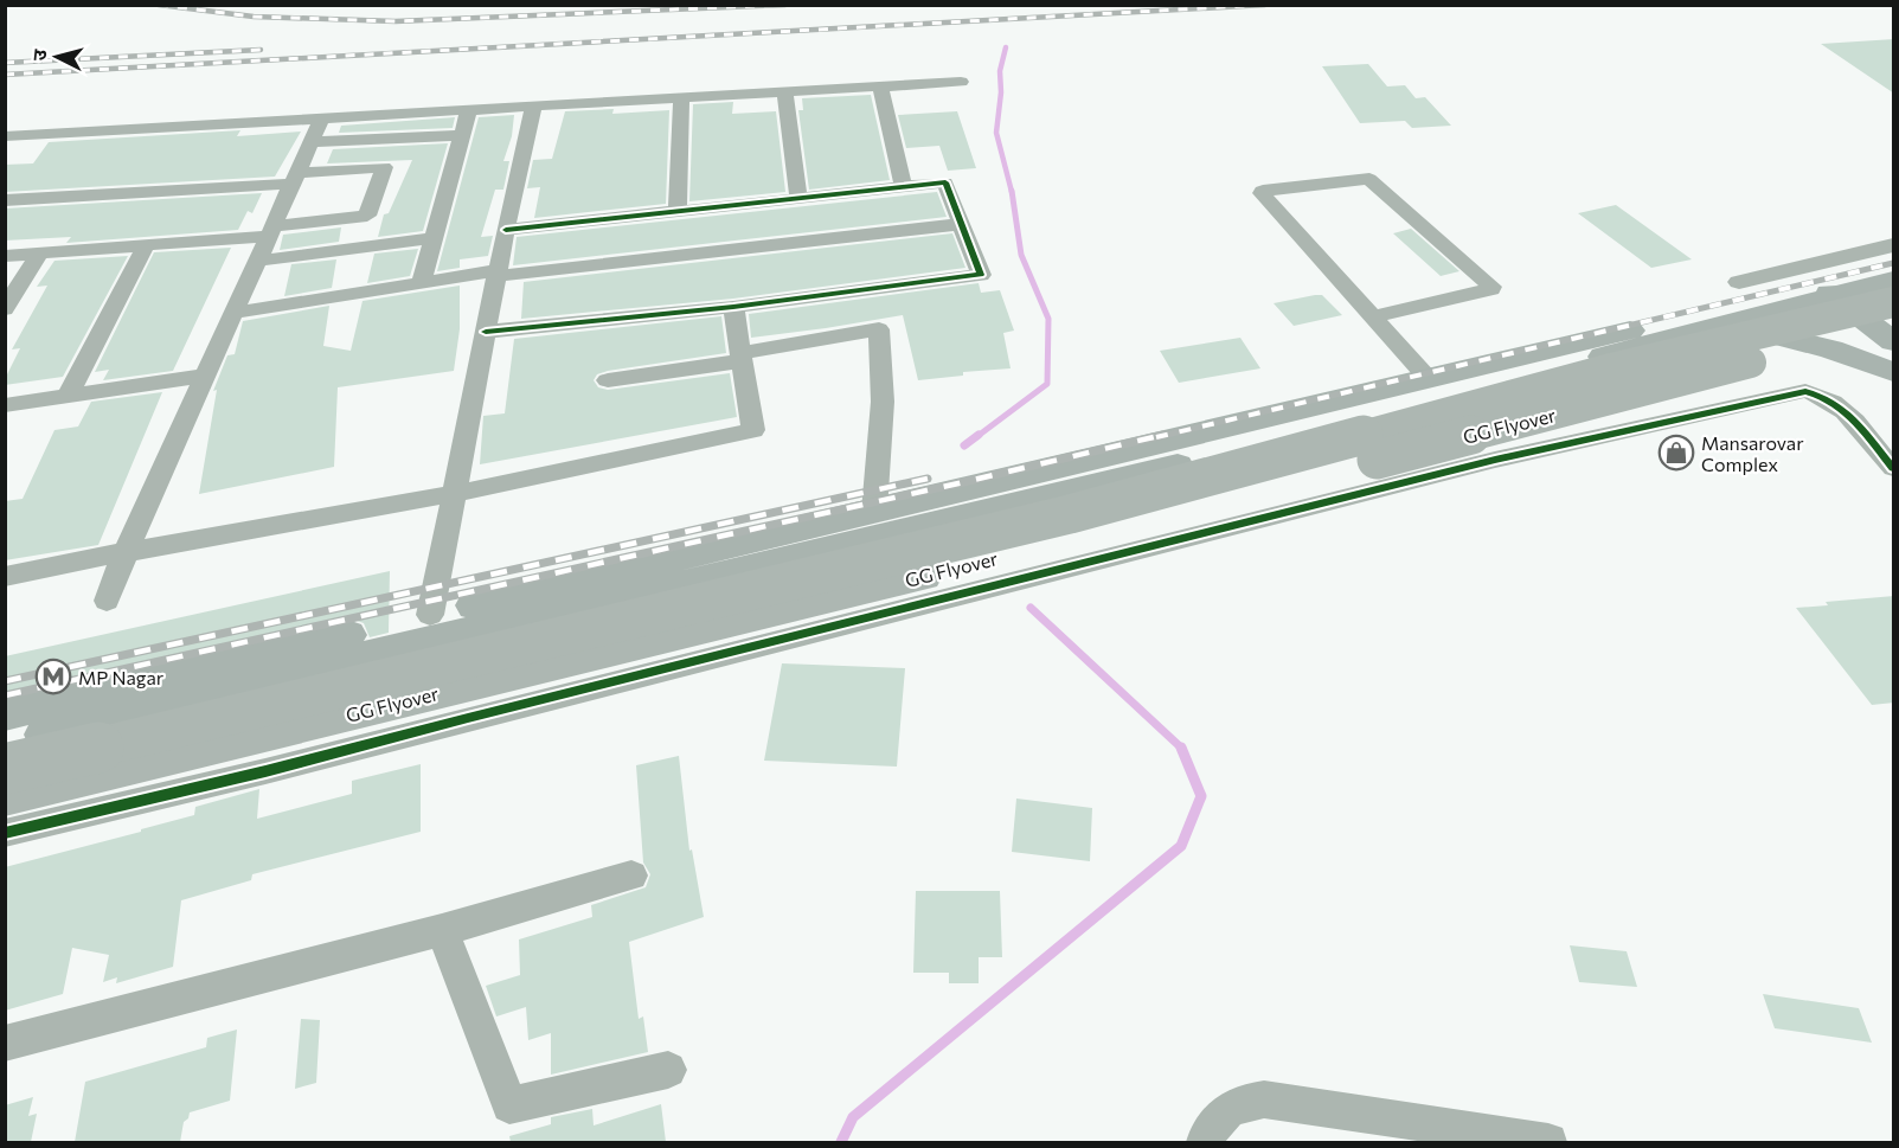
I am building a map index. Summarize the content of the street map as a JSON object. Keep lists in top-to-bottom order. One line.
{"streets":{"main road":["GG Flyover"]},"places":{"shop":["Mansarovar Complex"],"metro station":["MP Nagar"]},"north":"left"}
